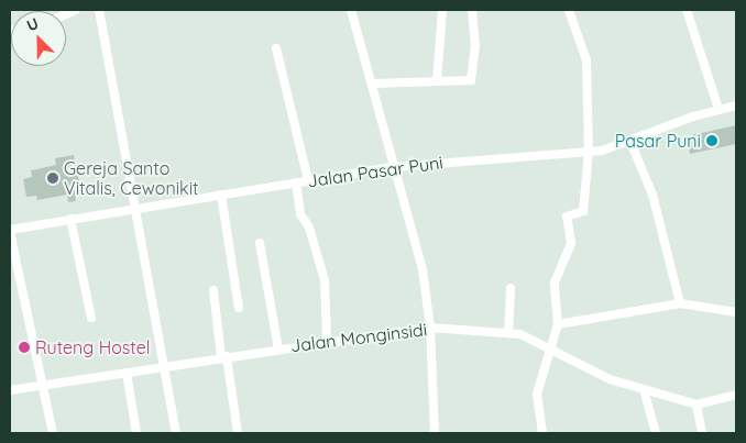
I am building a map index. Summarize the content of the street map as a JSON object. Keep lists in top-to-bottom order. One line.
{"streets":{"street":["Jalan Pasar Puni","Jalan Monginsidi"]},"places":["Pasar Puni","Gereja Santo Vitalis, Cewonikit","Ruteng Hostel"],"north":"top left"}
